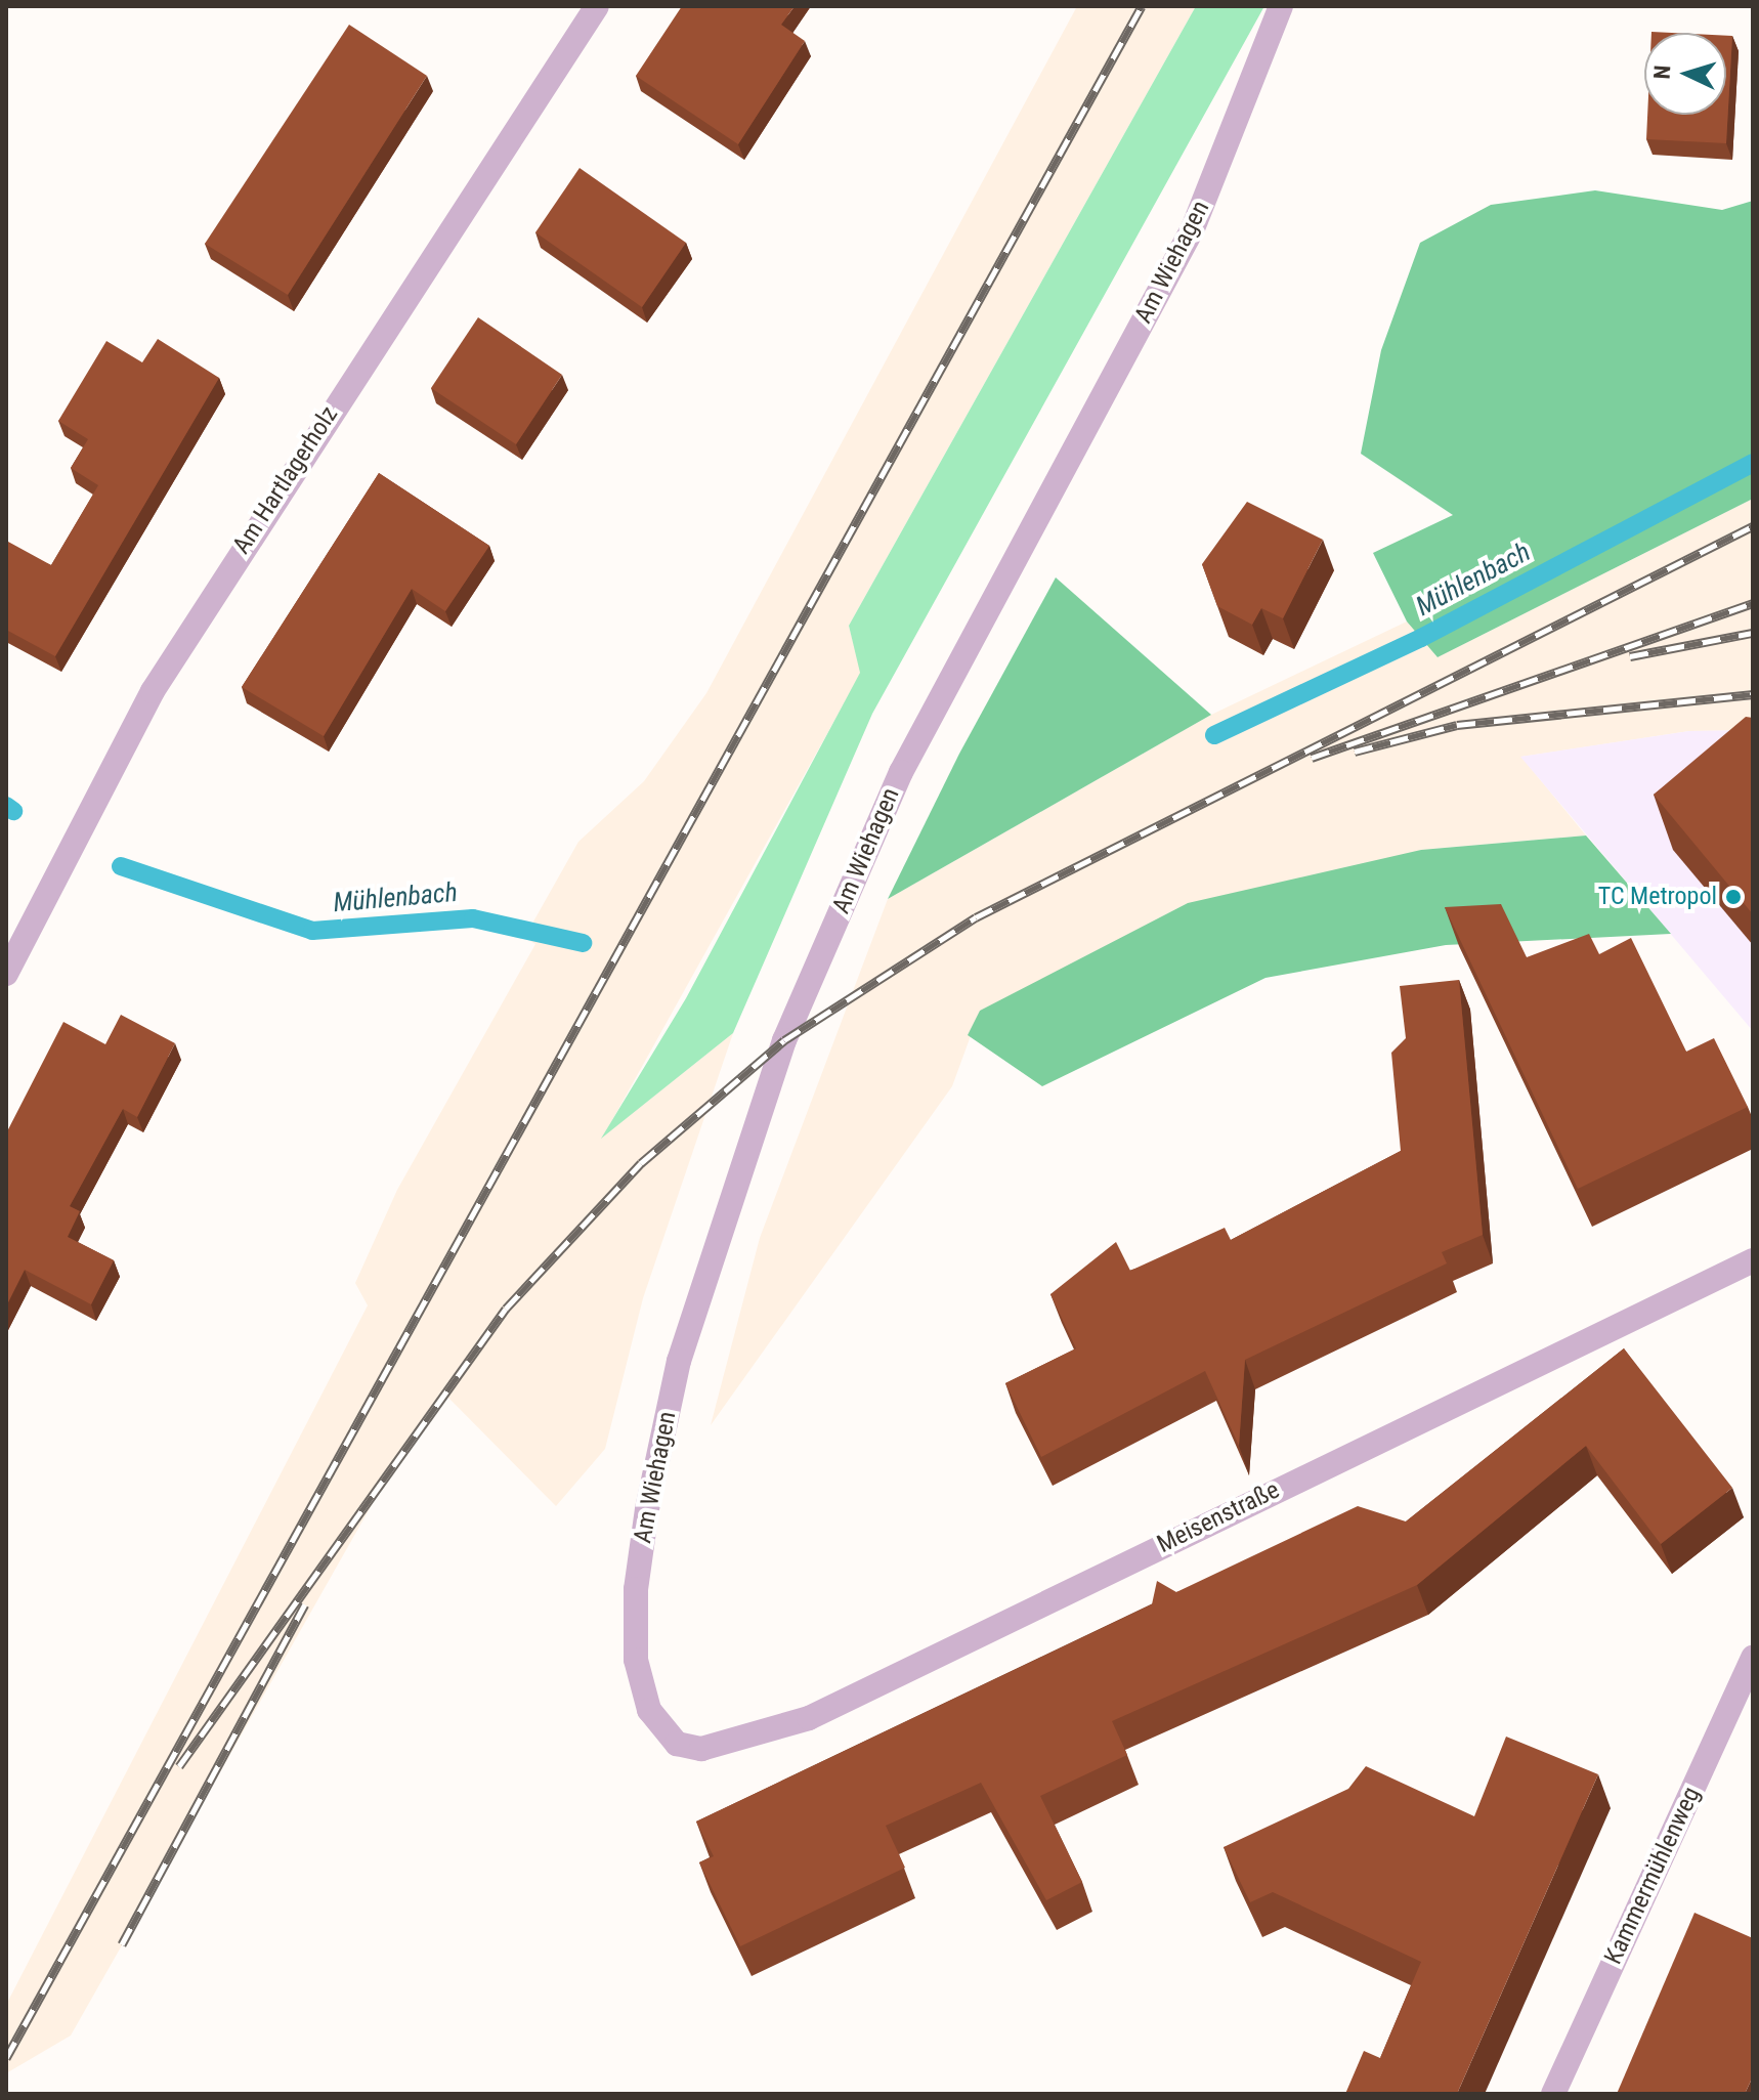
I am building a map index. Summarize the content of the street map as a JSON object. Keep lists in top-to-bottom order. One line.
{"streets":{"street":["Am Wiehagen","Am Hartlagerholz","Meisenstraße","Kammermühlenweg"]},"crossings":[["Am Wiehagen","Meisenstraße"]],"water":["Mühlenbach"],"places":["TC Metropol"],"north":"left"}
